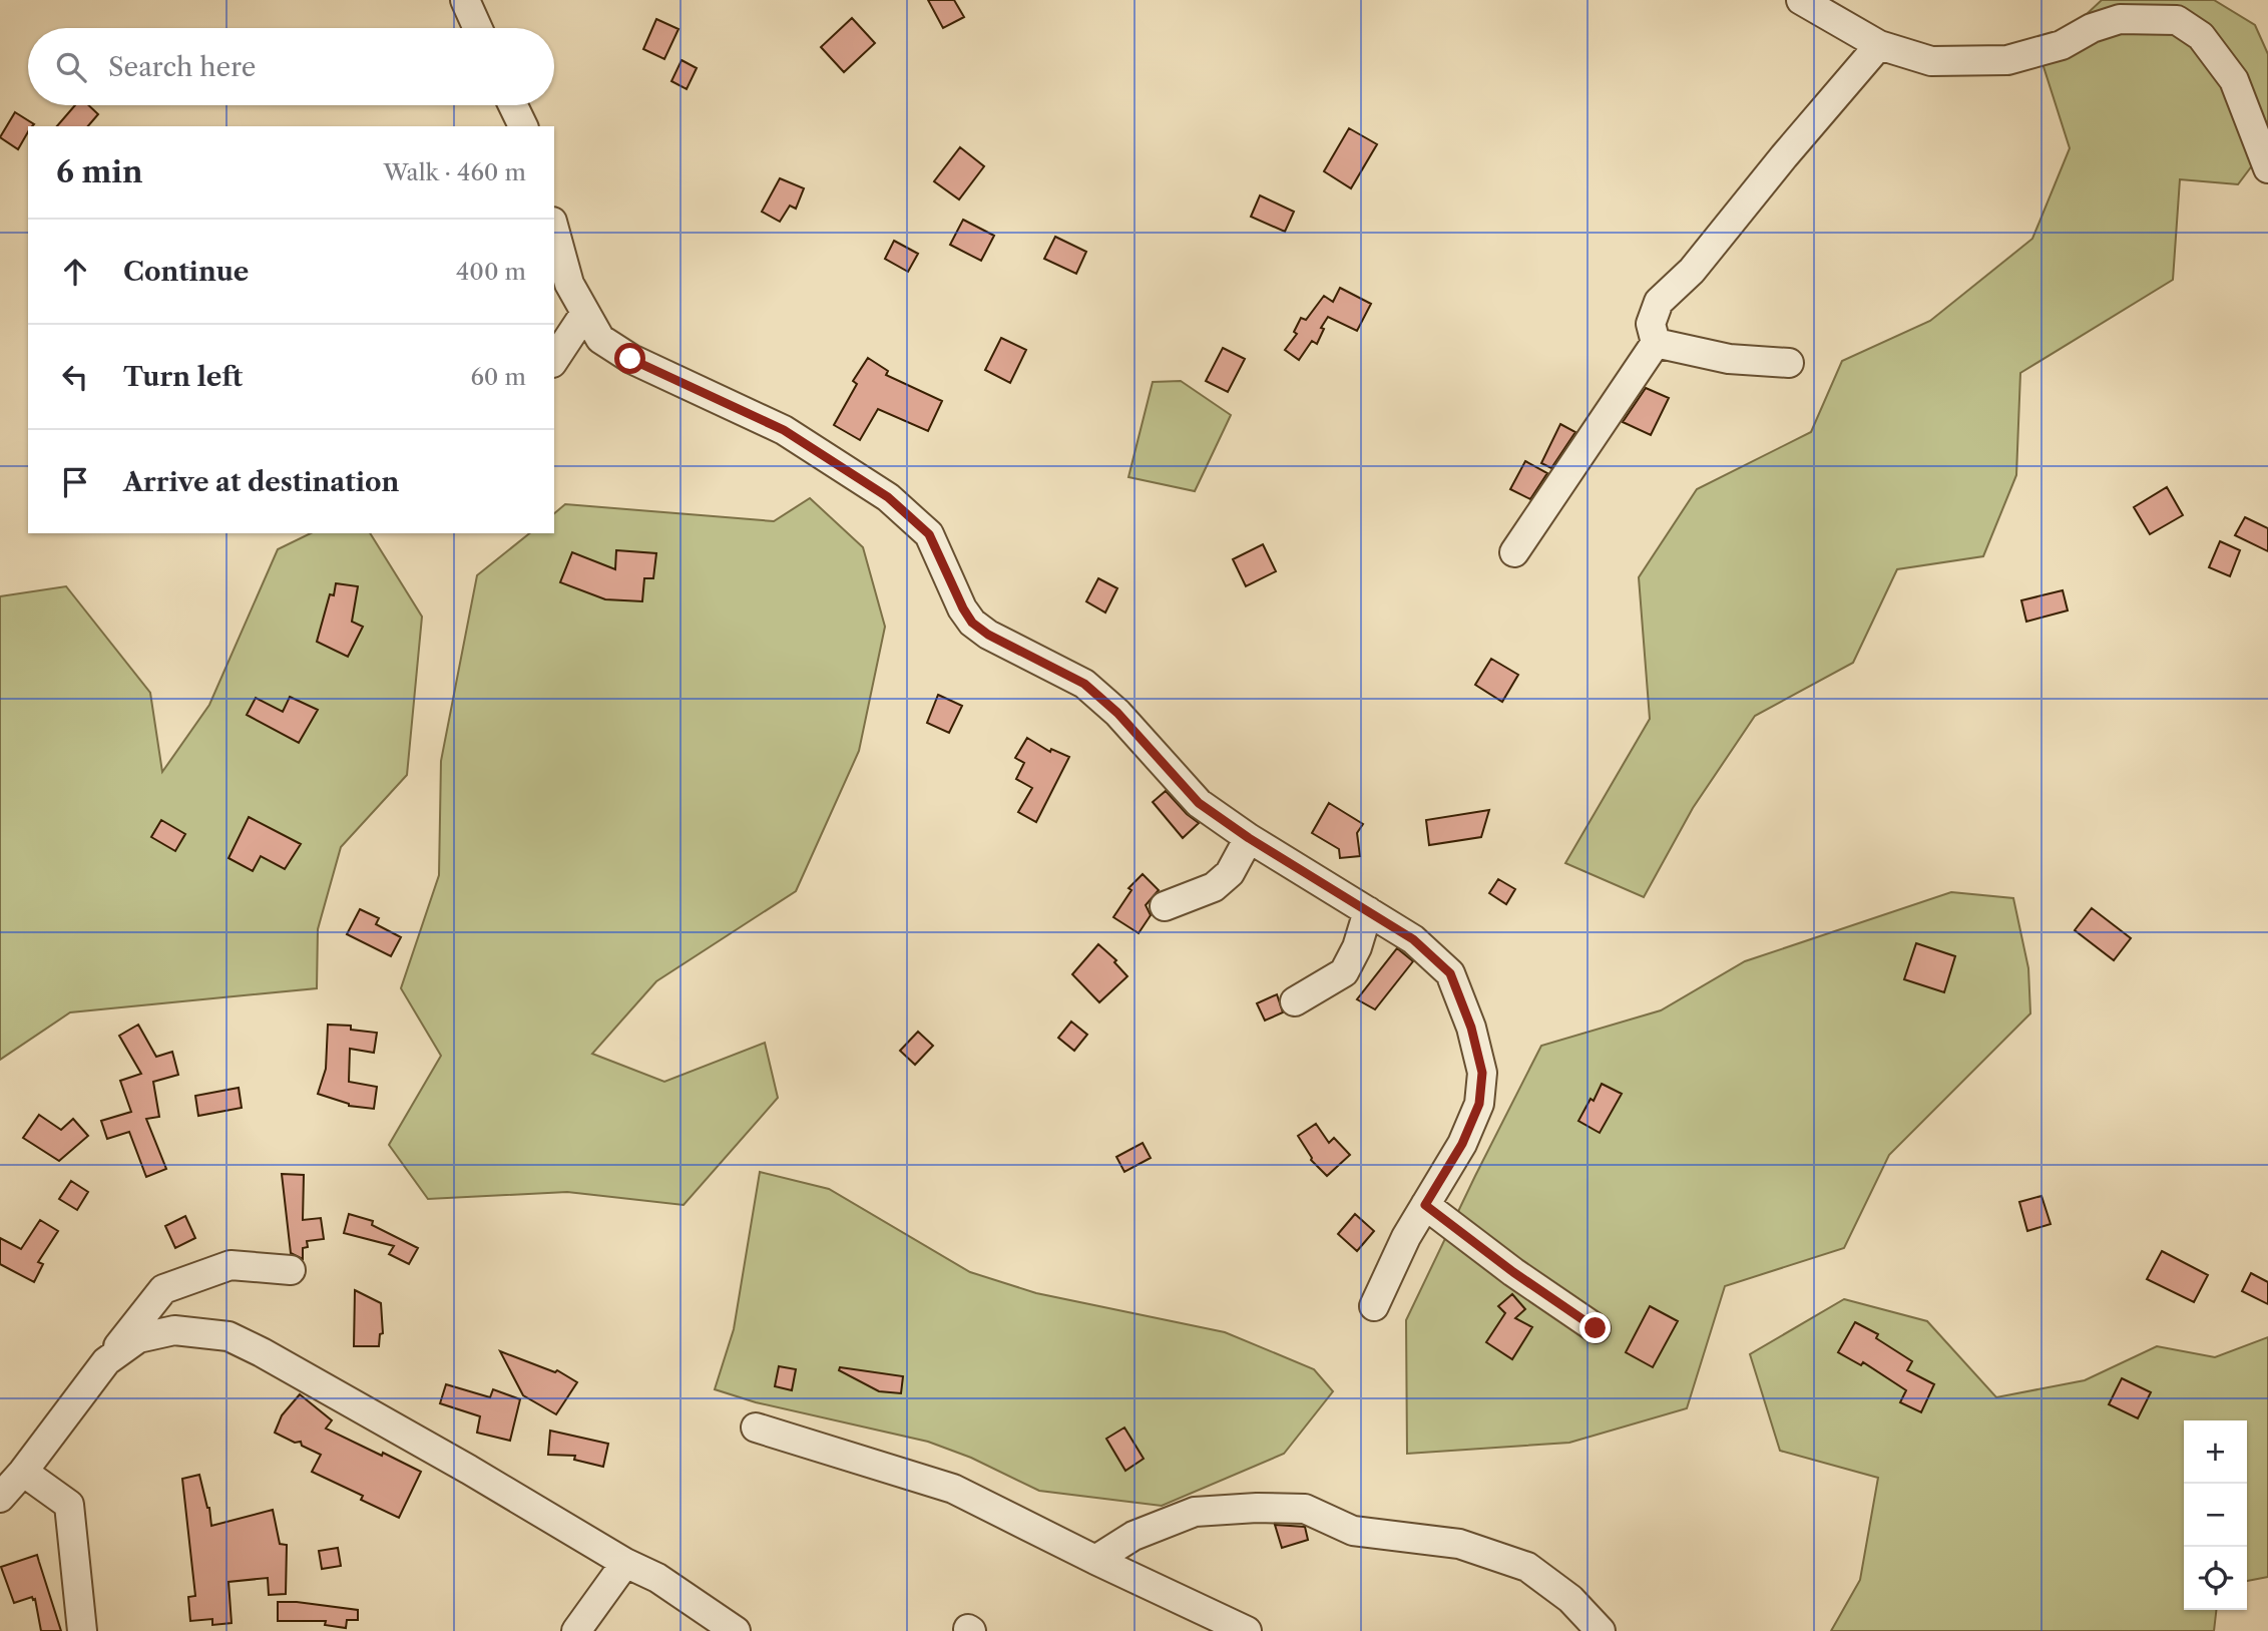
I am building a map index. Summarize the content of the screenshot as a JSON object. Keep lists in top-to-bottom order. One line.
{"page":{"search":"Search here","heading":["6 min","Walk · 460 m"],"list":[["Continue","400 m"],["Turn left","60 m"],"Arrive at destination"],"map_buttons":["+","−"]}}
